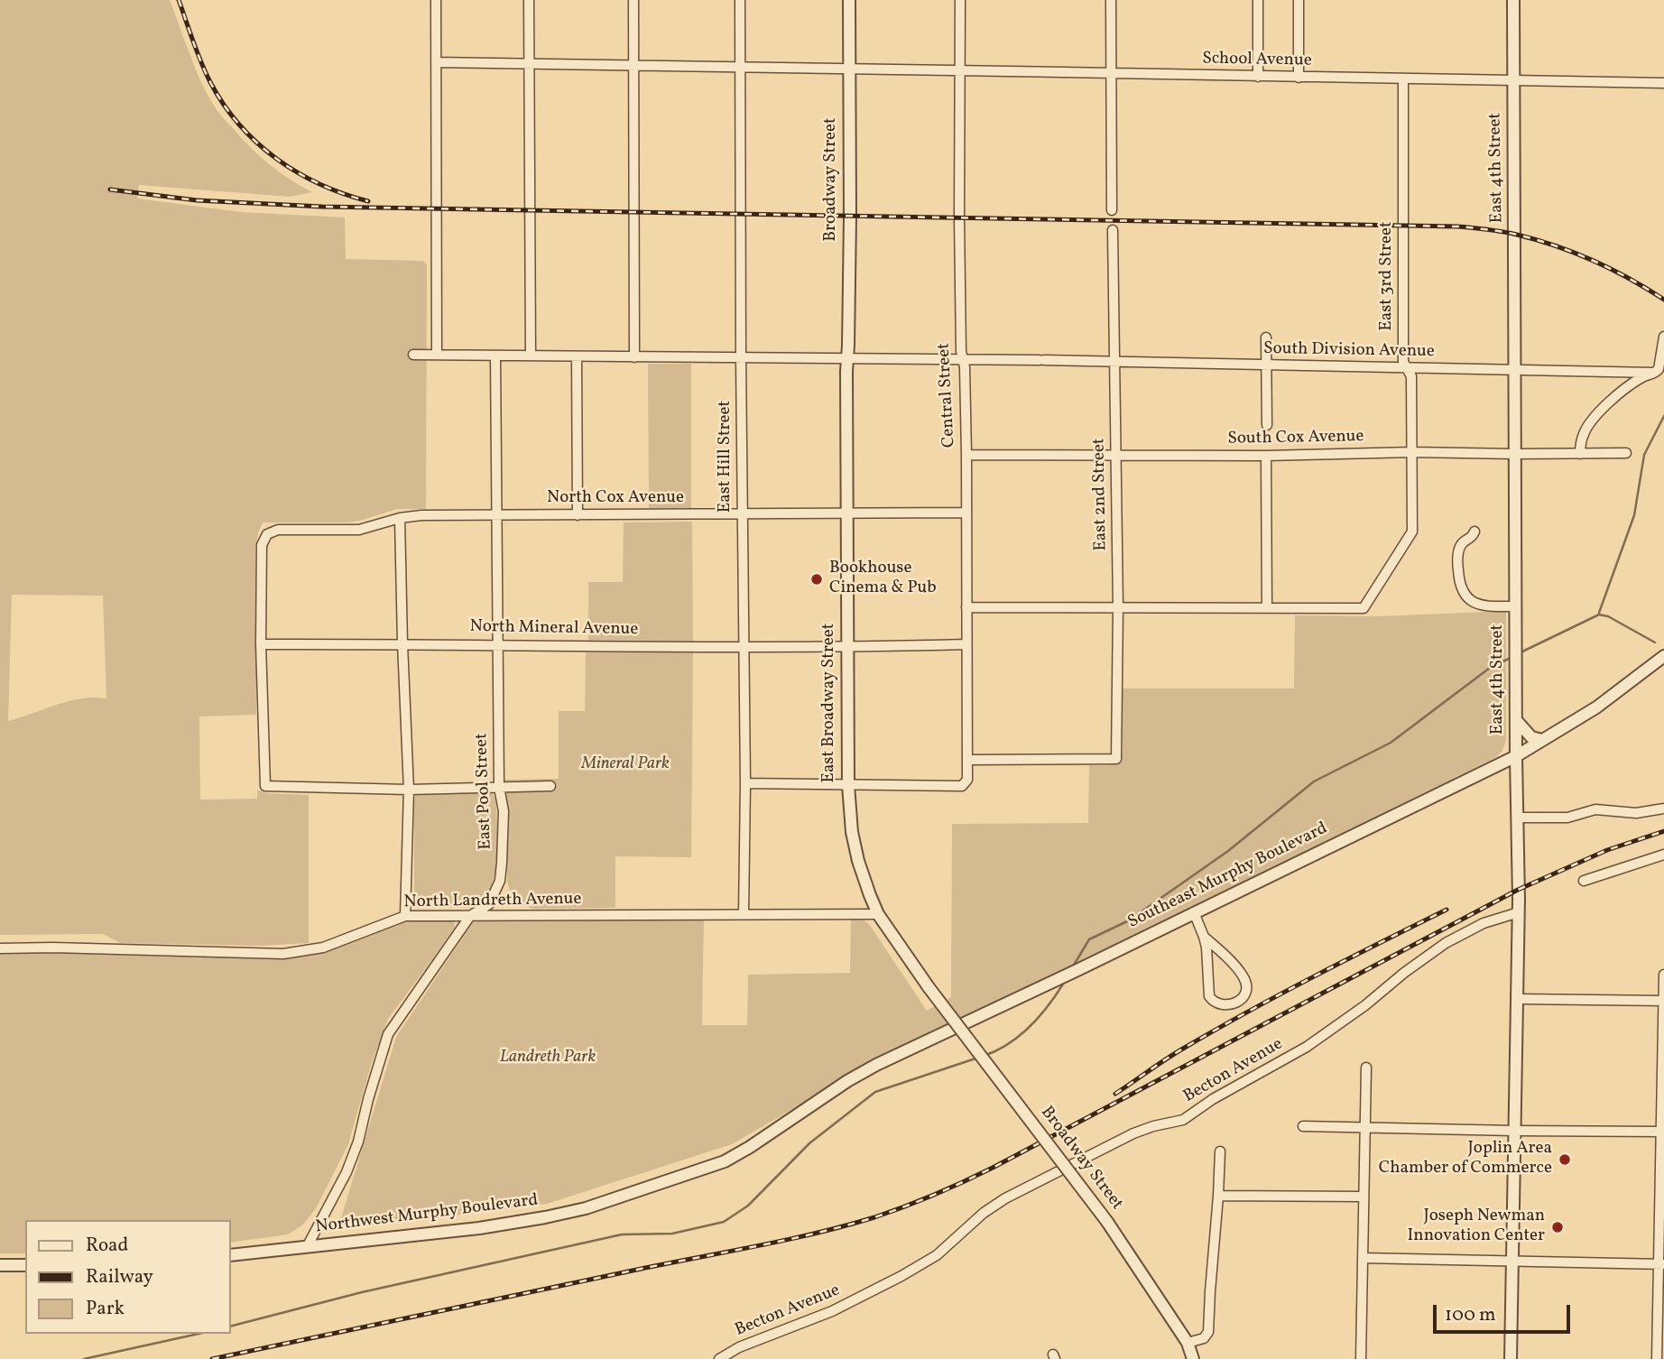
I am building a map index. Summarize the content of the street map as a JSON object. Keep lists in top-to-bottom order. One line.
{"streets":{"street":["School Avenue","East 4th Street","Broadway Street","East 3rd Street","South Division Avenue","Central Street","South Cox Avenue","East Hill Street","East 2nd Street","North Cox Avenue","North Mineral Avenue","East Broadway Street","East Pool Street","Southeast Murphy Boulevard","North Landreth Avenue","Becton Avenue","Northwest Murphy Boulevard"]},"crossings":[["School Avenue","East 4th Street"],["School Avenue","Broadway Street"],["School Avenue","East 3rd Street"],["School Avenue","Central Street"],["School Avenue","East Hill Street"],["East 4th Street","South Division Avenue"],["East 4th Street","South Cox Avenue"],["East 4th Street","Southeast Murphy Boulevard"],["East 4th Street","Becton Avenue"],["Broadway Street","South Division Avenue"],["Broadway Street","East Broadway Street"],["East 3rd Street","South Division Avenue"],["East 3rd Street","South Cox Avenue"],["South Division Avenue","Central Street"],["South Division Avenue","East Hill Street"],["South Division Avenue","East 2nd Street"],["South Division Avenue","East Broadway Street"],["South Division Avenue","East Pool Street"],["Central Street","South Cox Avenue"],["Central Street","East 2nd Street"],["Central Street","North Cox Avenue"],["Central Street","North Mineral Avenue"],["Central Street","East Broadway Street"],["South Cox Avenue","East 2nd Street"],["East Hill Street","North Cox Avenue"],["East Hill Street","North Mineral Avenue"],["East Hill Street","North Landreth Avenue"],["North Cox Avenue","North Mineral Avenue"],["North Cox Avenue","East Broadway Street"],["North Cox Avenue","East Pool Street"],["North Mineral Avenue","East Broadway Street"],["North Mineral Avenue","East Pool Street"],["East Broadway Street","North Landreth Avenue"],["East Pool Street","North Landreth Avenue"],["East Pool Street","Northwest Murphy Boulevard"],["Southeast Murphy Boulevard","Northwest Murphy Boulevard"]],"parks":["Mineral Park","Landreth Park"],"places":["Bookhouse Cinema & Pub","Joplin Area Chamber of Commerce","Joseph Newman Innovation Center"],"legend":["Road","Railway","Park"],"scale_bar":"100 m"}
